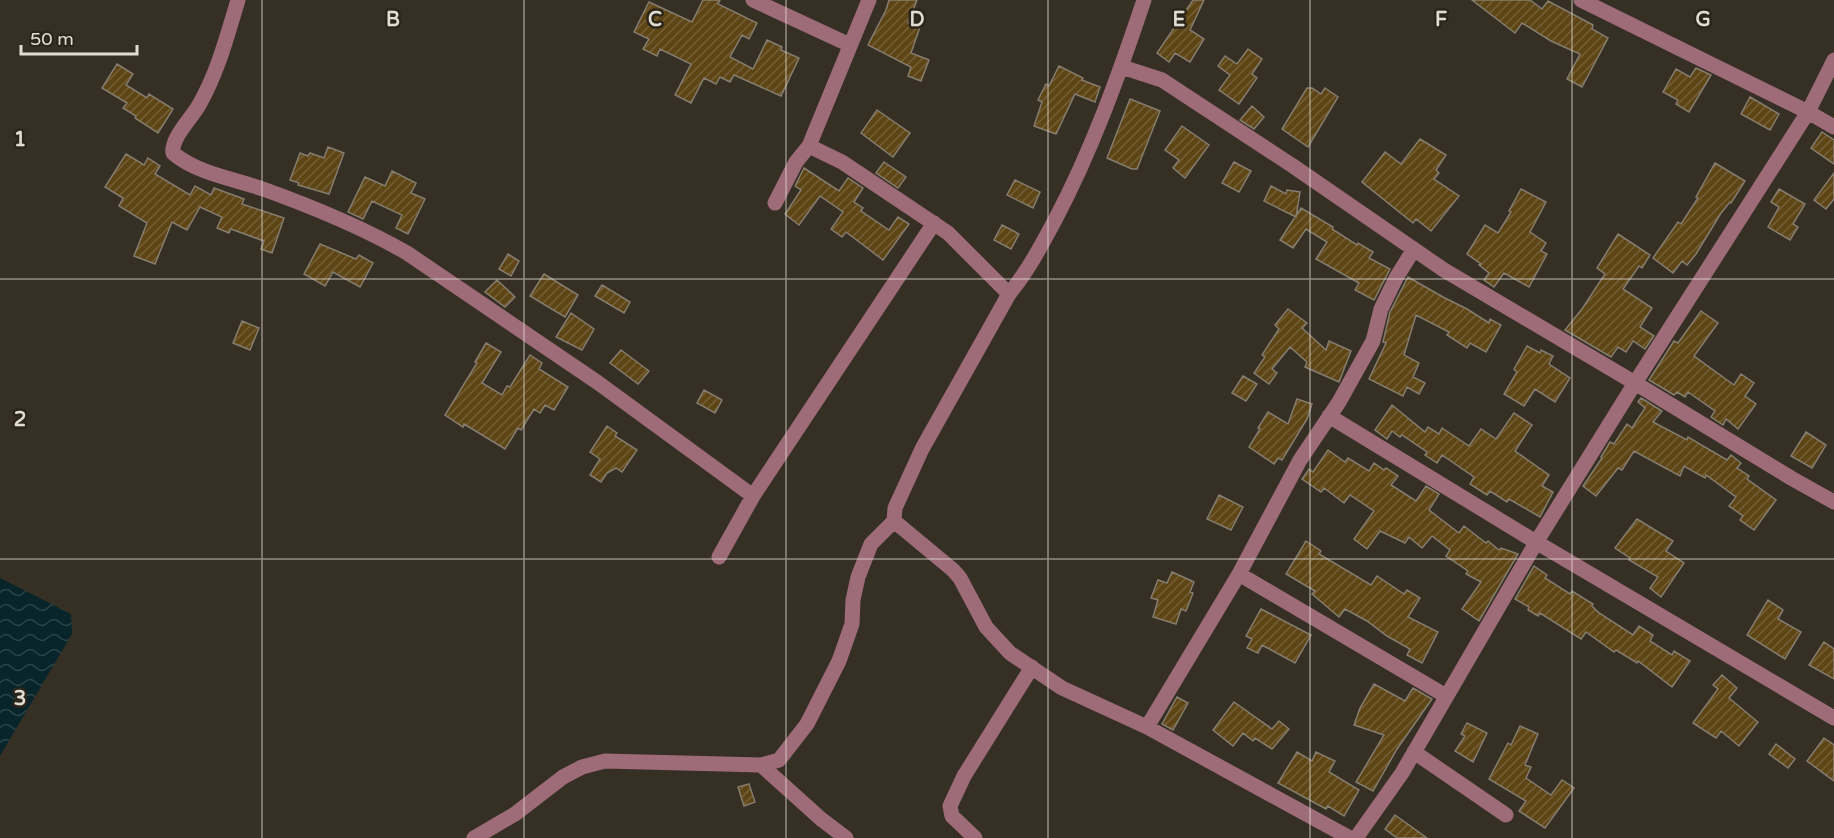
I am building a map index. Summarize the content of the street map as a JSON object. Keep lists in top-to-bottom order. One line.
{"scale_bar":"50 m","grid":{"columns":["B","C","D","E","F","G"],"rows":["1","2","3"]}}
